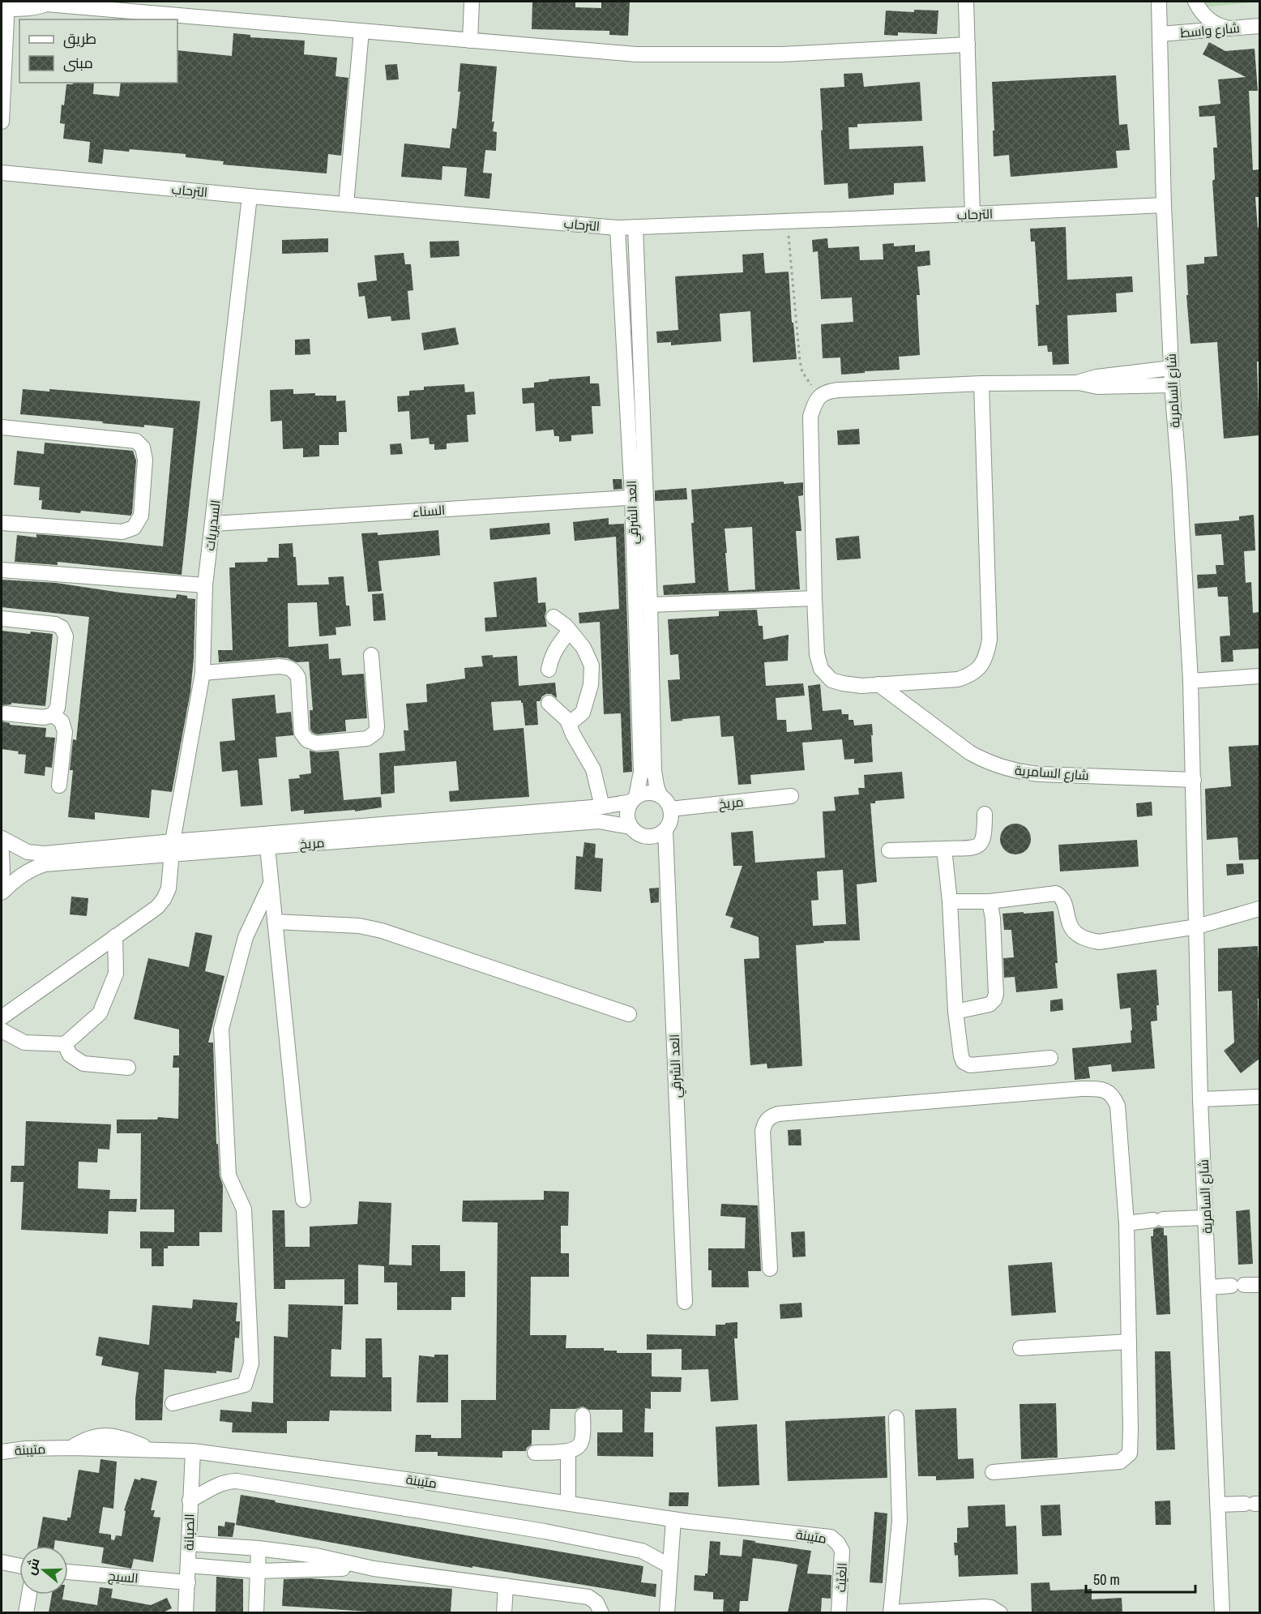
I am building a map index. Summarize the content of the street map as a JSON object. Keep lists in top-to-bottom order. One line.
{"streets":{"street":["شارع واسط","الترحاب","شارع السامرية","السناء","العد الشرقي","السديريات","مريخ","متيبنة","الصبانة","السيج","الغَيْث"]},"crossings":[["شارع واسط","شارع السامرية"],["الترحاب","شارع السامرية"],["الترحاب","العد الشرقي"],["الترحاب","السديريات"],["السناء","العد الشرقي"],["السناء","السديريات"],["العد الشرقي","مريخ"],["السديريات","مريخ"],["متيبنة","الصبانة"],["متيبنة","الغَيْث"],["الصبانة","السيج"]],"legend":["طريق","مبنى"],"scale_bar":"50 m","north":"left"}
